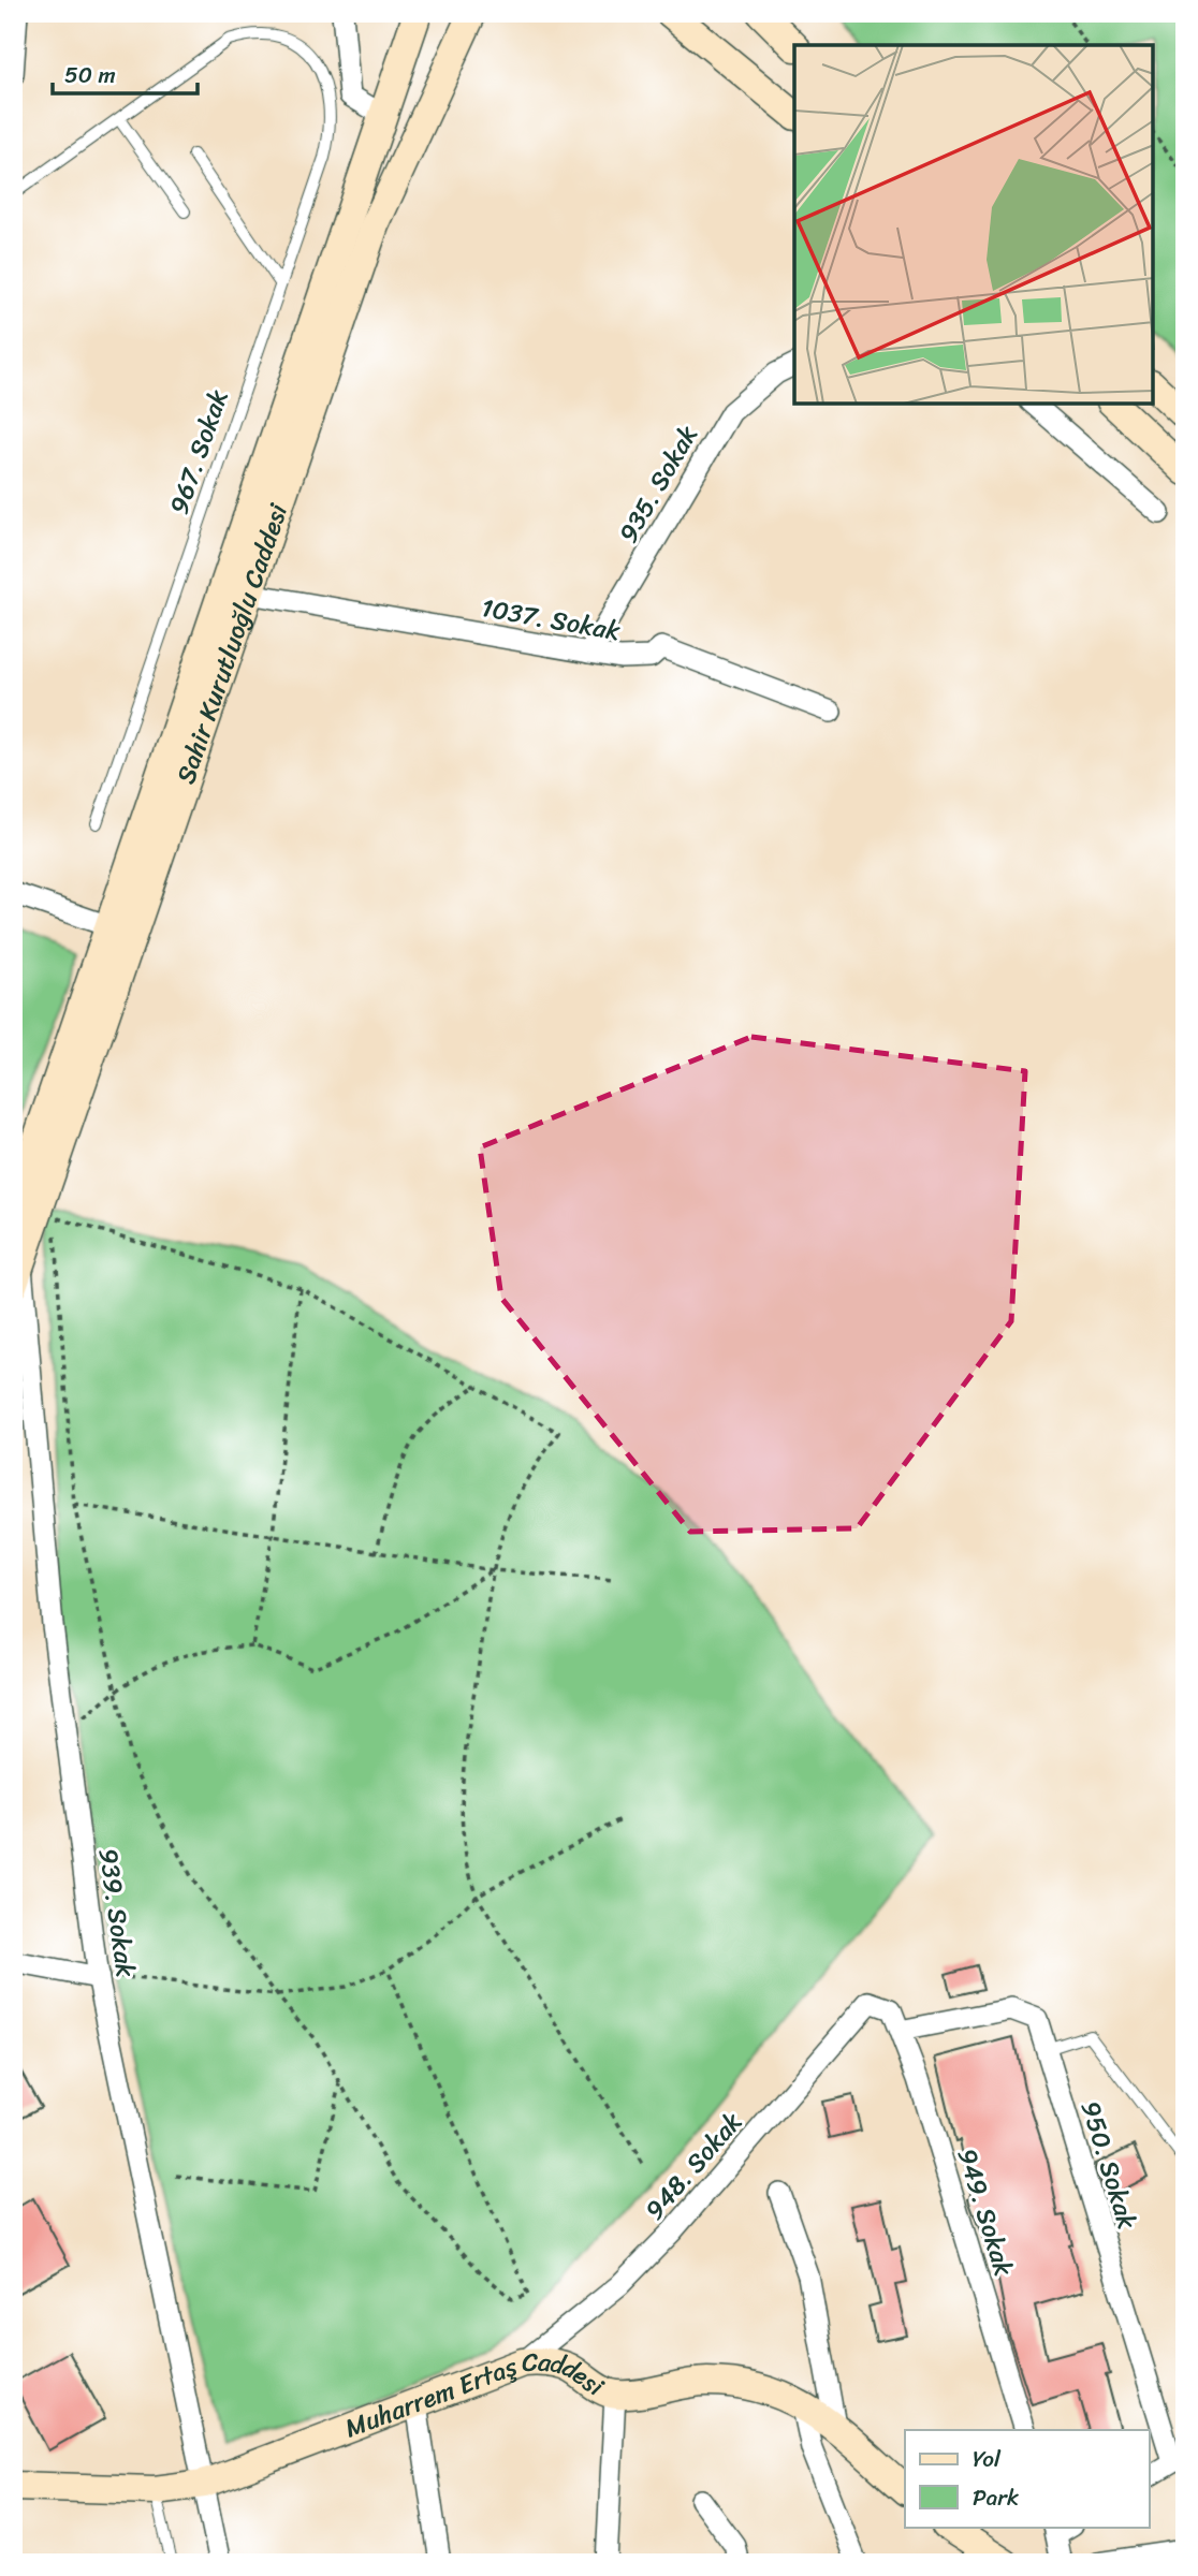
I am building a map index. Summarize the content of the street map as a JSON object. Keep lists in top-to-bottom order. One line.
{"streets":{"street":["935. Sokak","1037. Sokak","Sahir Kurutluoğlu Caddesi","939. Sokak","950. Sokak","948. Sokak","949. Sokak","Muharrem Ertaş Caddesi"],"lane":["967. Sokak"]},"crossings":[["935. Sokak","1037. Sokak"],["1037. Sokak","Sahir Kurutluoğlu Caddesi"],["Sahir Kurutluoğlu Caddesi","939. Sokak"],["939. Sokak","Muharrem Ertaş Caddesi"],["950. Sokak","949. Sokak"],["948. Sokak","949. Sokak"],["948. Sokak","Muharrem Ertaş Caddesi"]],"legend":["Yol","Park"],"scale_bar":"50 m"}
